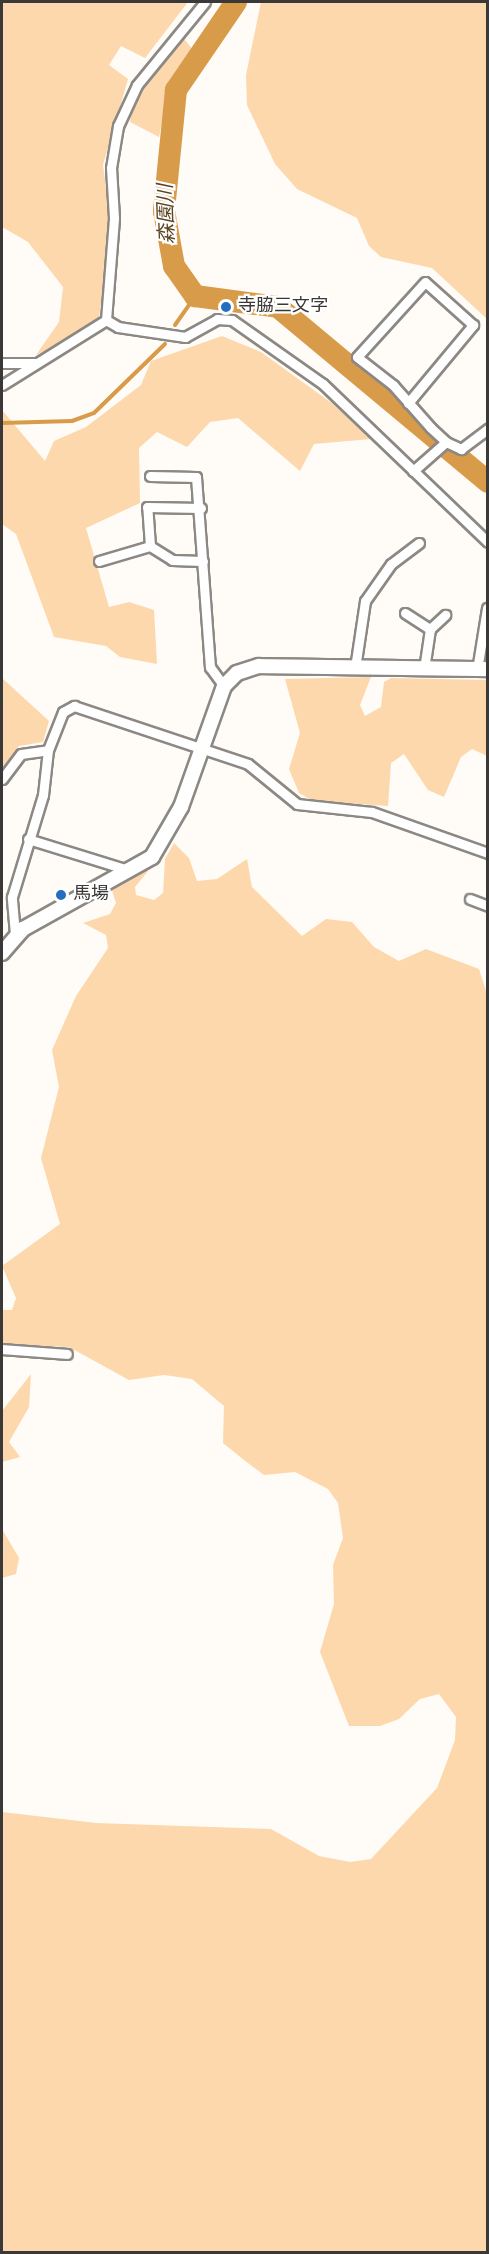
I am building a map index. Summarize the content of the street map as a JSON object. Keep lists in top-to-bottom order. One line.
{"water":["森園川"],"places":["寺脇三文字","馬場"]}
